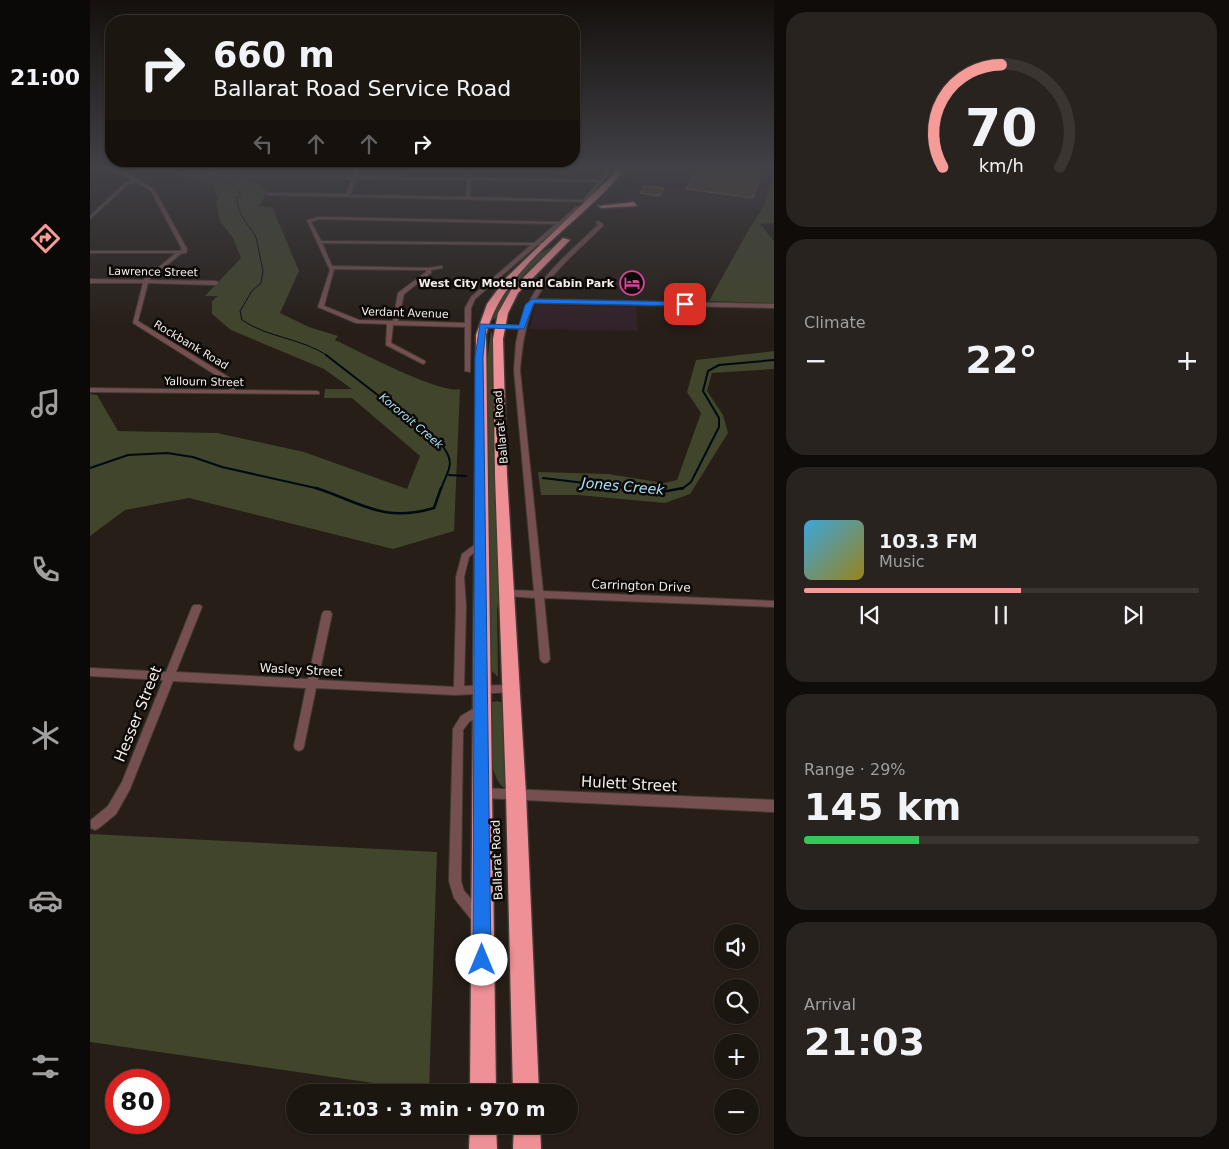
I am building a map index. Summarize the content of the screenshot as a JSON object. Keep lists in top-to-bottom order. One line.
{"streets":{"highway":["Ballarat Road"],"street":["Lawrence Street","Verdant Avenue","Rockbank Road","Yallourn Street","Carrington Drive","Wasley Street","Hesser Street","Hulett Street"]},"crossings":[["Lawrence Street","Rockbank Road"],["Rockbank Road","Yallourn Street"],["Ballarat Road","Carrington Drive"],["Ballarat Road","Wasley Street"],["Ballarat Road","Hulett Street"],["Wasley Street","Hesser Street"]],"water":["Kororoit Creek","Jones Creek"],"places":{"hotel":["West City Motel and Cabin Park"]},"page":{"tabs":"21:00","turn":["660 m","Ballarat Road Service Road"],"tile":["Climate",["Range · 29%","145 km"],["Arrival","21:03"]],"heat":["−","22°","+"],"song":["103.3 FM","Music"],"map_buttons":["+","−"],"limit":"80","trip":"21:03 · 3 min · 970 m","gauge":["70","km/h"]}}
